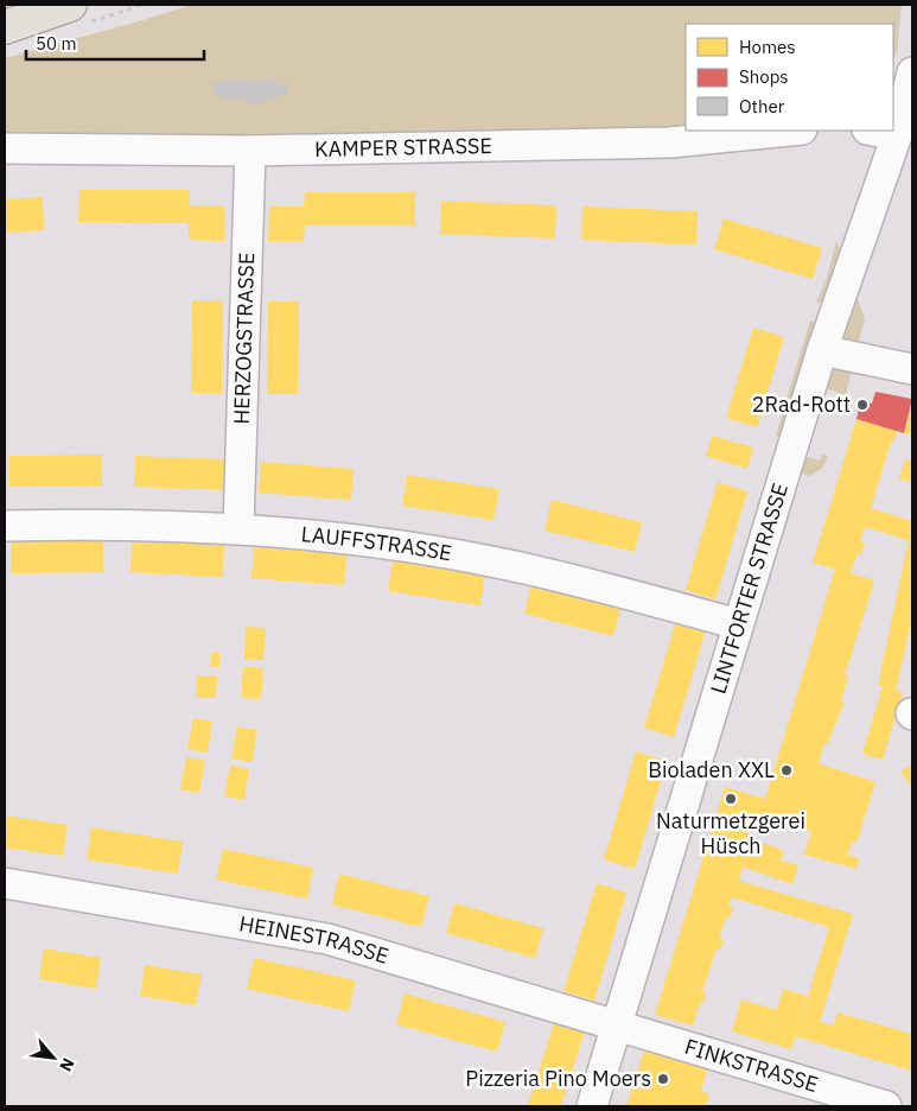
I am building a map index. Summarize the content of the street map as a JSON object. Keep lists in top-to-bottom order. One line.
{"streets":{"street":["KAMPER STRASSE","HERZOGSTRASSE","LAUFFSTRASSE","LINTFORTER STRASSE","HEINESTRASSE","FINKSTRASSE"]},"crossings":[["KAMPER STRASSE","HERZOGSTRASSE"],["HERZOGSTRASSE","LAUFFSTRASSE"],["LAUFFSTRASSE","LINTFORTER STRASSE"],["LINTFORTER STRASSE","HEINESTRASSE"],["LINTFORTER STRASSE","FINKSTRASSE"],["HEINESTRASSE","FINKSTRASSE"]],"places":["2Rad-Rott","Bioladen XXL","Naturmetzgerei Hüsch","Pizzeria Pino Moers"],"legend":["Homes","Shops","Other"],"scale_bar":"50 m","north":"bottom right"}
